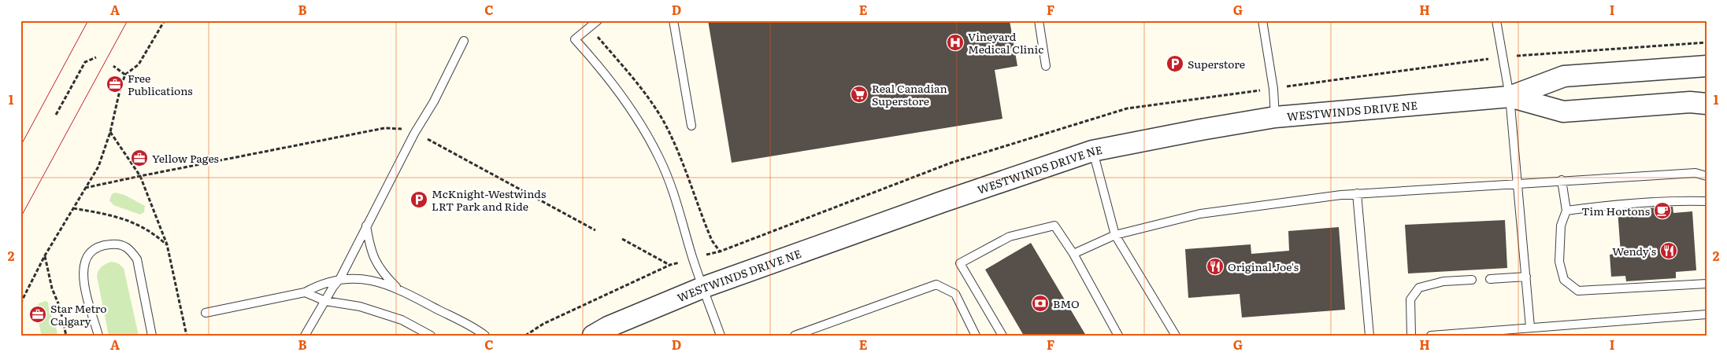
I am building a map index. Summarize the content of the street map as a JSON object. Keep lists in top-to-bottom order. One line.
{"streets":{"street":["WESTWINDS DRIVE NE"]},"places":{"hospital":["Vineyard Medical Clinic"],"parking":["Superstore","McKnight-Westwinds LRT Park and Ride"],"office":["Free Publications","Yellow Pages","Star Metro Calgary"],"supermarket":["Real Canadian Superstore"],"cafe":["Tim Hortons"],"restaurant":["Wendy's","Original Joe's"],"bank":["BMO"]},"grid":{"columns":["A","B","C","D","E","F","G","H","I"],"rows":["1","2"]}}
